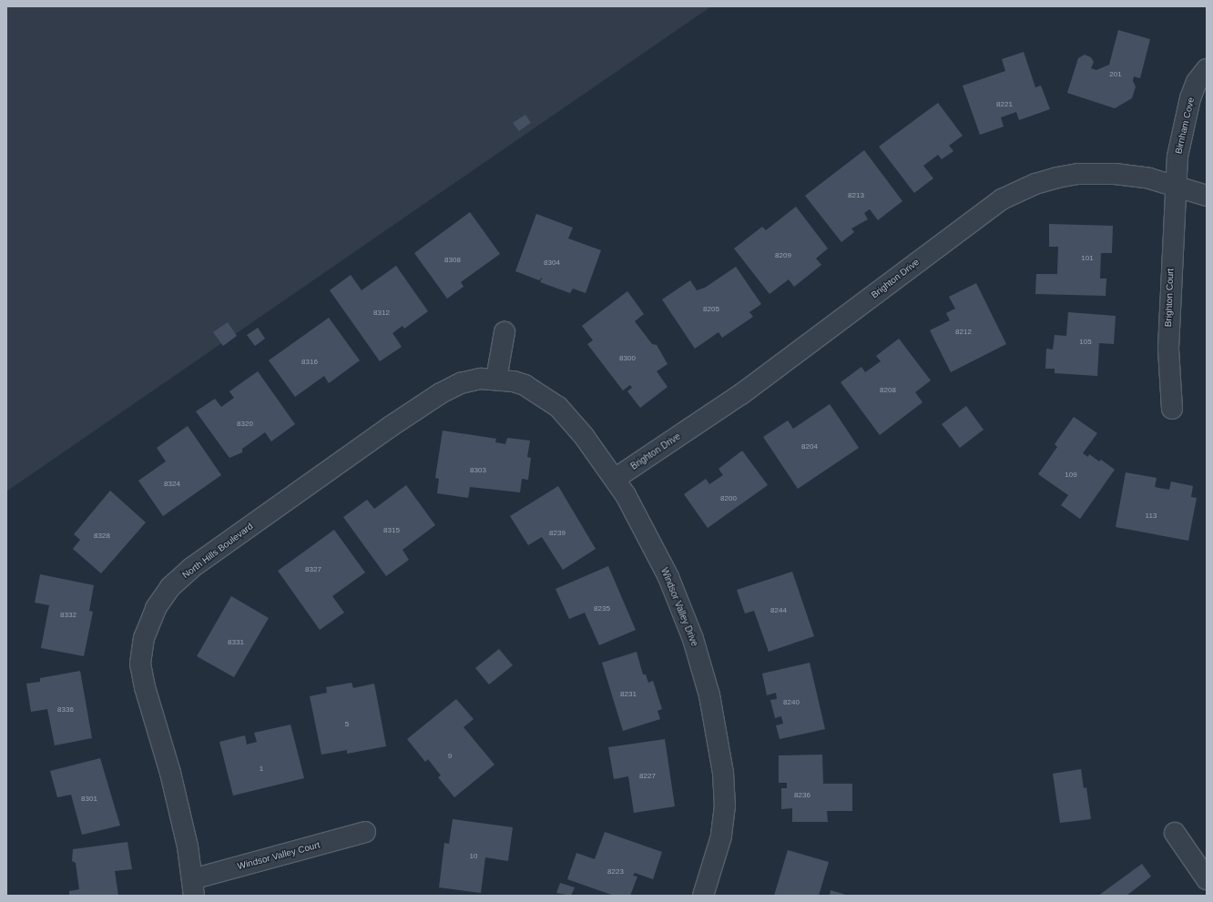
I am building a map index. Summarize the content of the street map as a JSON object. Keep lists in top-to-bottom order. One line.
{"streets":{"street":["Birnham Cove","Brighton Drive","Brighton Court","North Hills Boulevard","Windsor Valley Drive","Windsor Valley Court"]},"crossings":[["Birnham Cove","Brighton Drive"],["Birnham Cove","Brighton Court"],["Brighton Drive","Brighton Court"],["Brighton Drive","Windsor Valley Drive"],["North Hills Boulevard","Windsor Valley Drive"],["North Hills Boulevard","Windsor Valley Court"]],"house_numbers":["201","8221","8213","8209","101","8308","8304","8205","8312","8212","105","8300","8316","8208","8320","8204","8303","109","8324","8200","113","8315","8239","8328","8327","8235","8244","8332","8331","8231","8240","8336","5","9","1","8227","8236","8301","10","8223"]}
